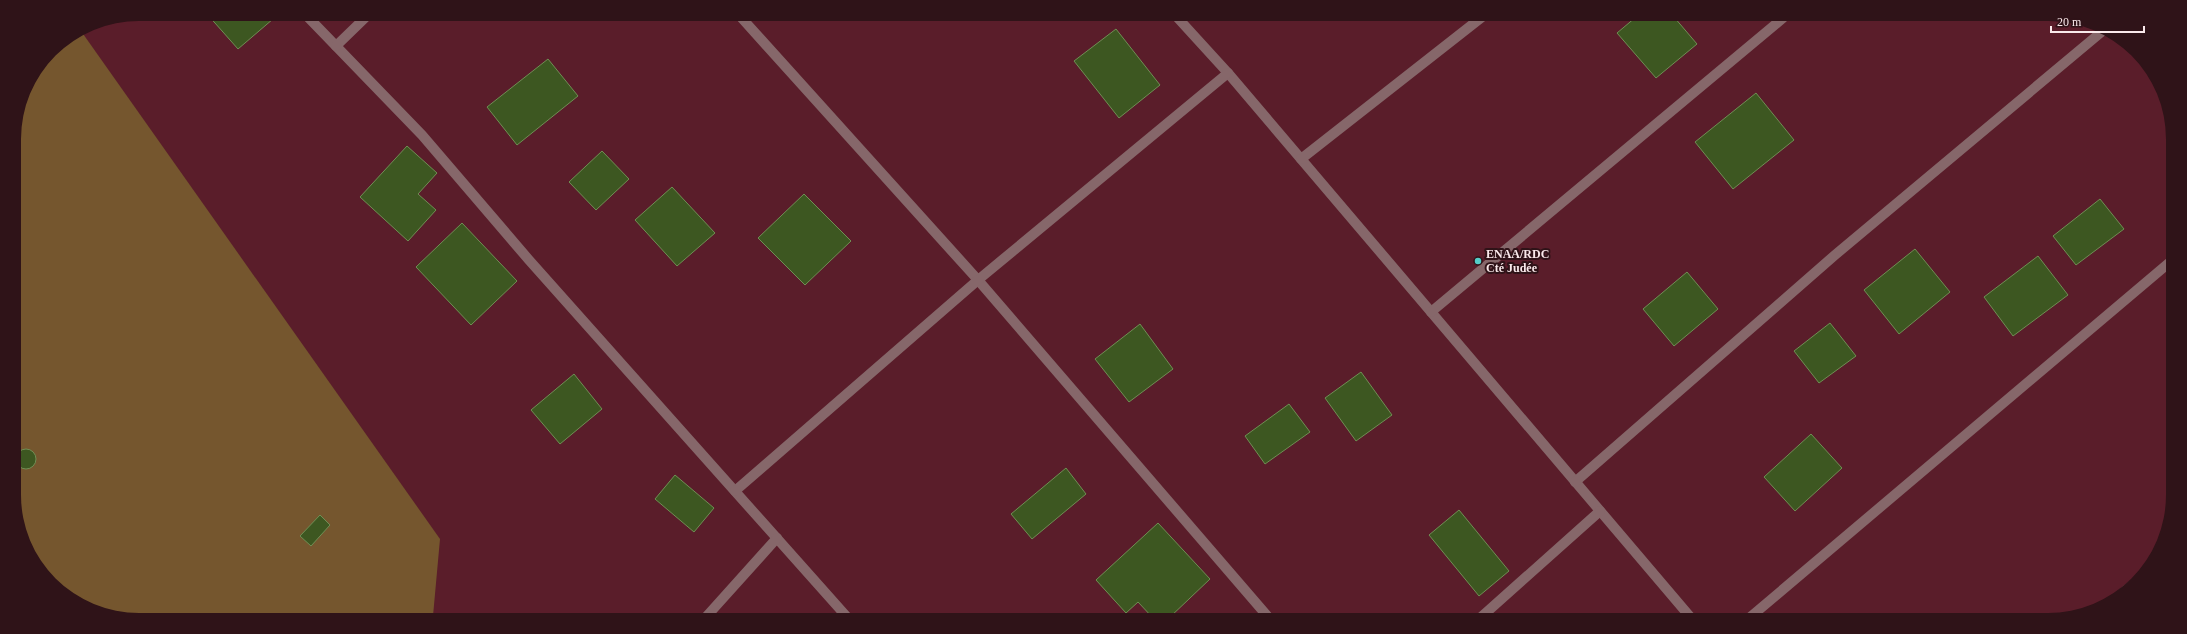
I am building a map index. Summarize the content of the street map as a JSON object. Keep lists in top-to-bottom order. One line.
{"places":["ENAA/RDC Cté Judée"],"scale_bar":"20 m"}
